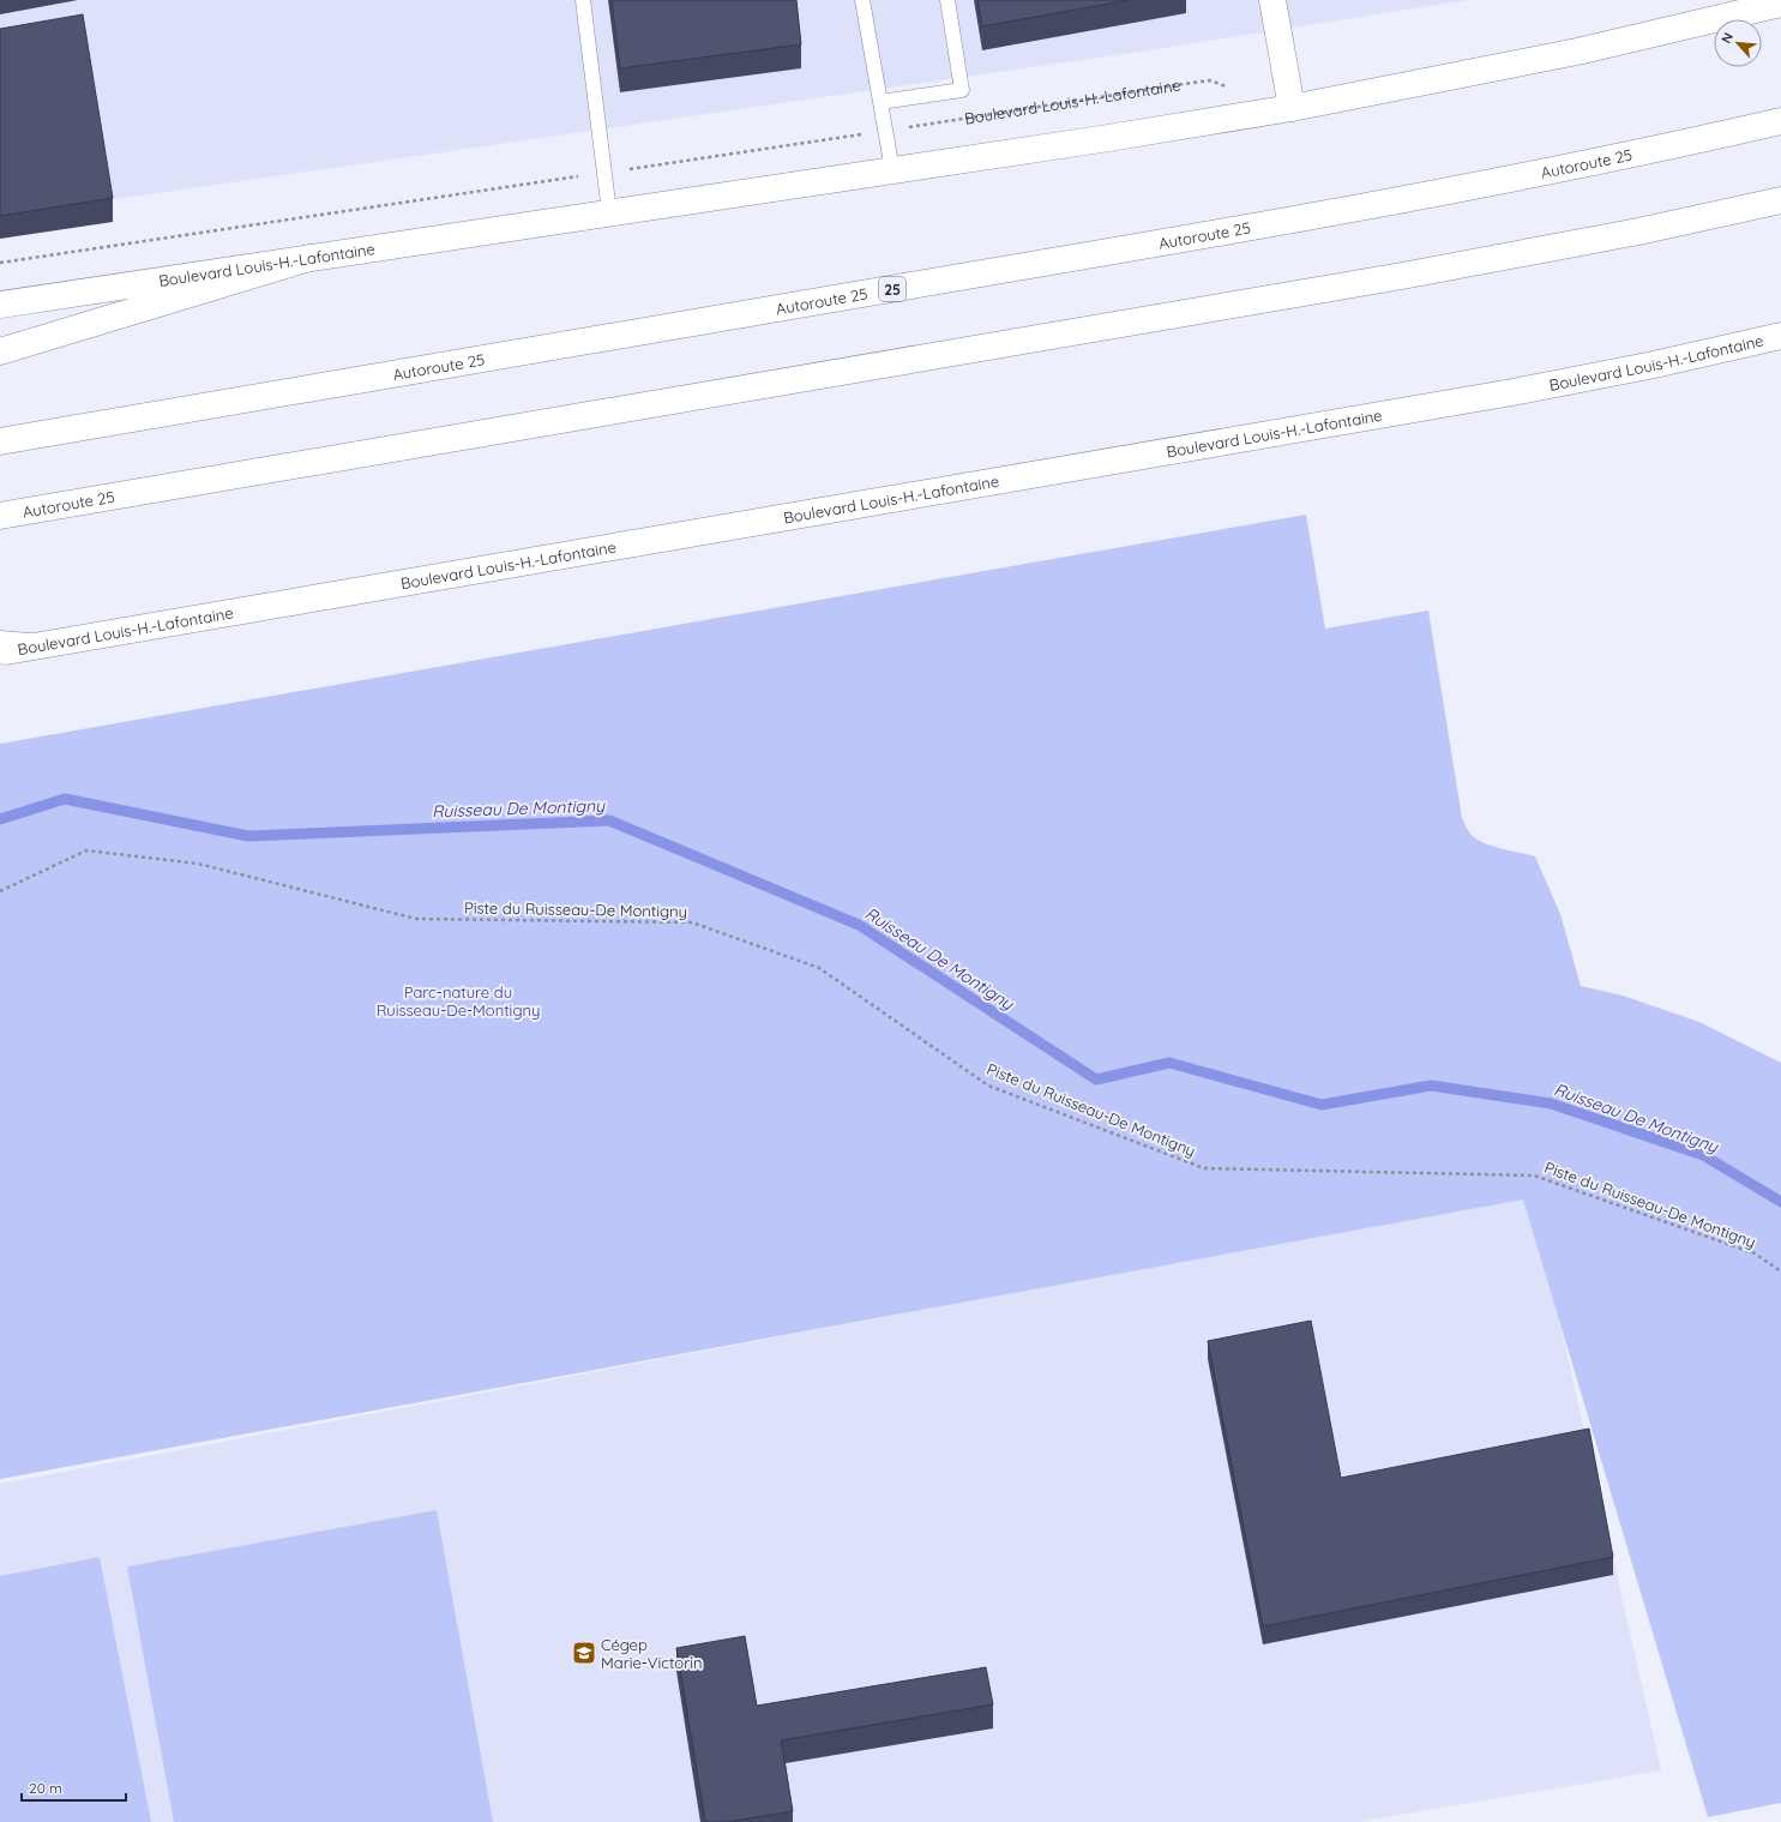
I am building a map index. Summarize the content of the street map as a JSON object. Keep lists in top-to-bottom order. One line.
{"streets":{"main road":["Boulevard Louis-H.-Lafontaine","Autoroute 25","25"],"path":["Piste du Ruisseau-De Montigny"]},"water":["Ruisseau De Montigny"],"parks":["Parc-nature du Ruisseau-De-Montigny"],"places":{"school or university":["Cégep Marie-Victorin"]},"scale_bar":"20 m","north":"top left"}
